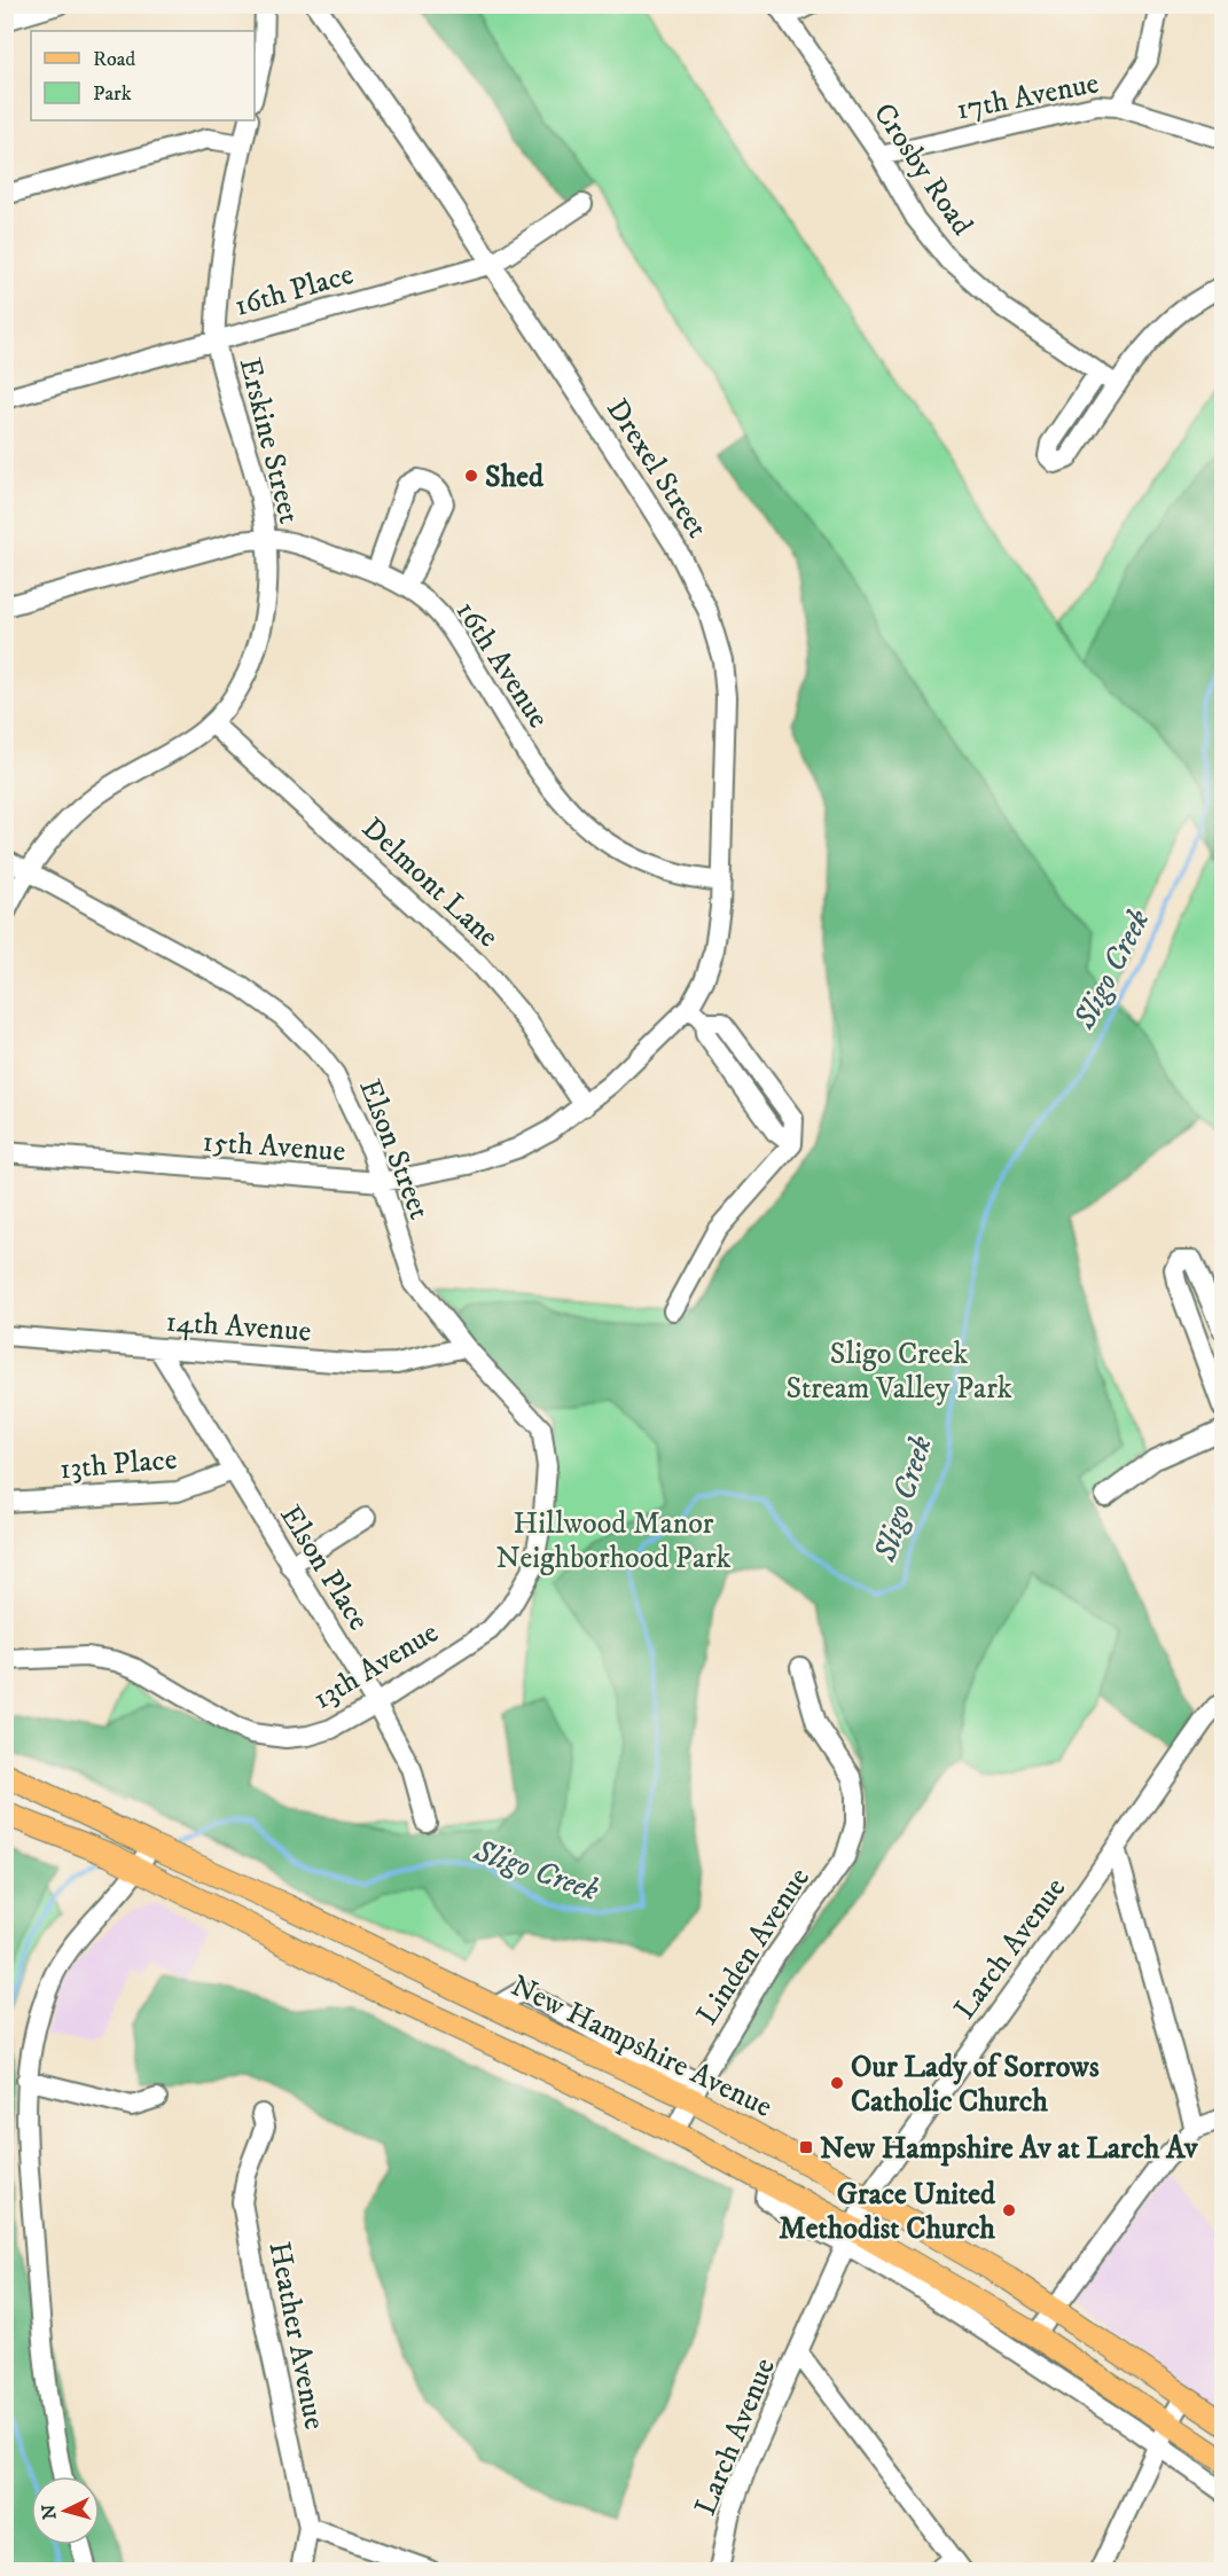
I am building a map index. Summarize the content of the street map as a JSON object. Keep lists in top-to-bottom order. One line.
{"streets":{"main road":["New Hampshire Avenue"],"street":["17th Avenue","Crosby Road","16th Place","Erskine Street","Drexel Street","16th Avenue","Delmont Lane","15th Avenue","Elson Street","14th Avenue","13th Place","Elson Place","13th Avenue","Linden Avenue","Larch Avenue","Heather Avenue"]},"crossings":[["17th Avenue","Crosby Road"],["16th Place","Erskine Street"],["16th Place","Drexel Street"],["Erskine Street","16th Avenue"],["Erskine Street","Delmont Lane"],["Erskine Street","Elson Street"],["Drexel Street","16th Avenue"],["Drexel Street","15th Avenue"],["Delmont Lane","15th Avenue"],["15th Avenue","Elson Street"],["Elson Street","14th Avenue"],["Elson Street","13th Avenue"],["14th Avenue","Elson Place"],["13th Place","Elson Place"],["Elson Place","13th Avenue"],["Linden Avenue","New Hampshire Avenue"],["Larch Avenue","New Hampshire Avenue"]],"water":["Sligo Creek"],"parks":["Sligo Creek Stream Valley Park","Hillwood Manor Neighborhood Park"],"places":{"other":["Shed","Our Lady of Sorrows Catholic Church","Grace United Methodist Church"],"transit":["New Hampshire Av at Larch Av"]},"legend":["Road","Park"],"north":"left"}
